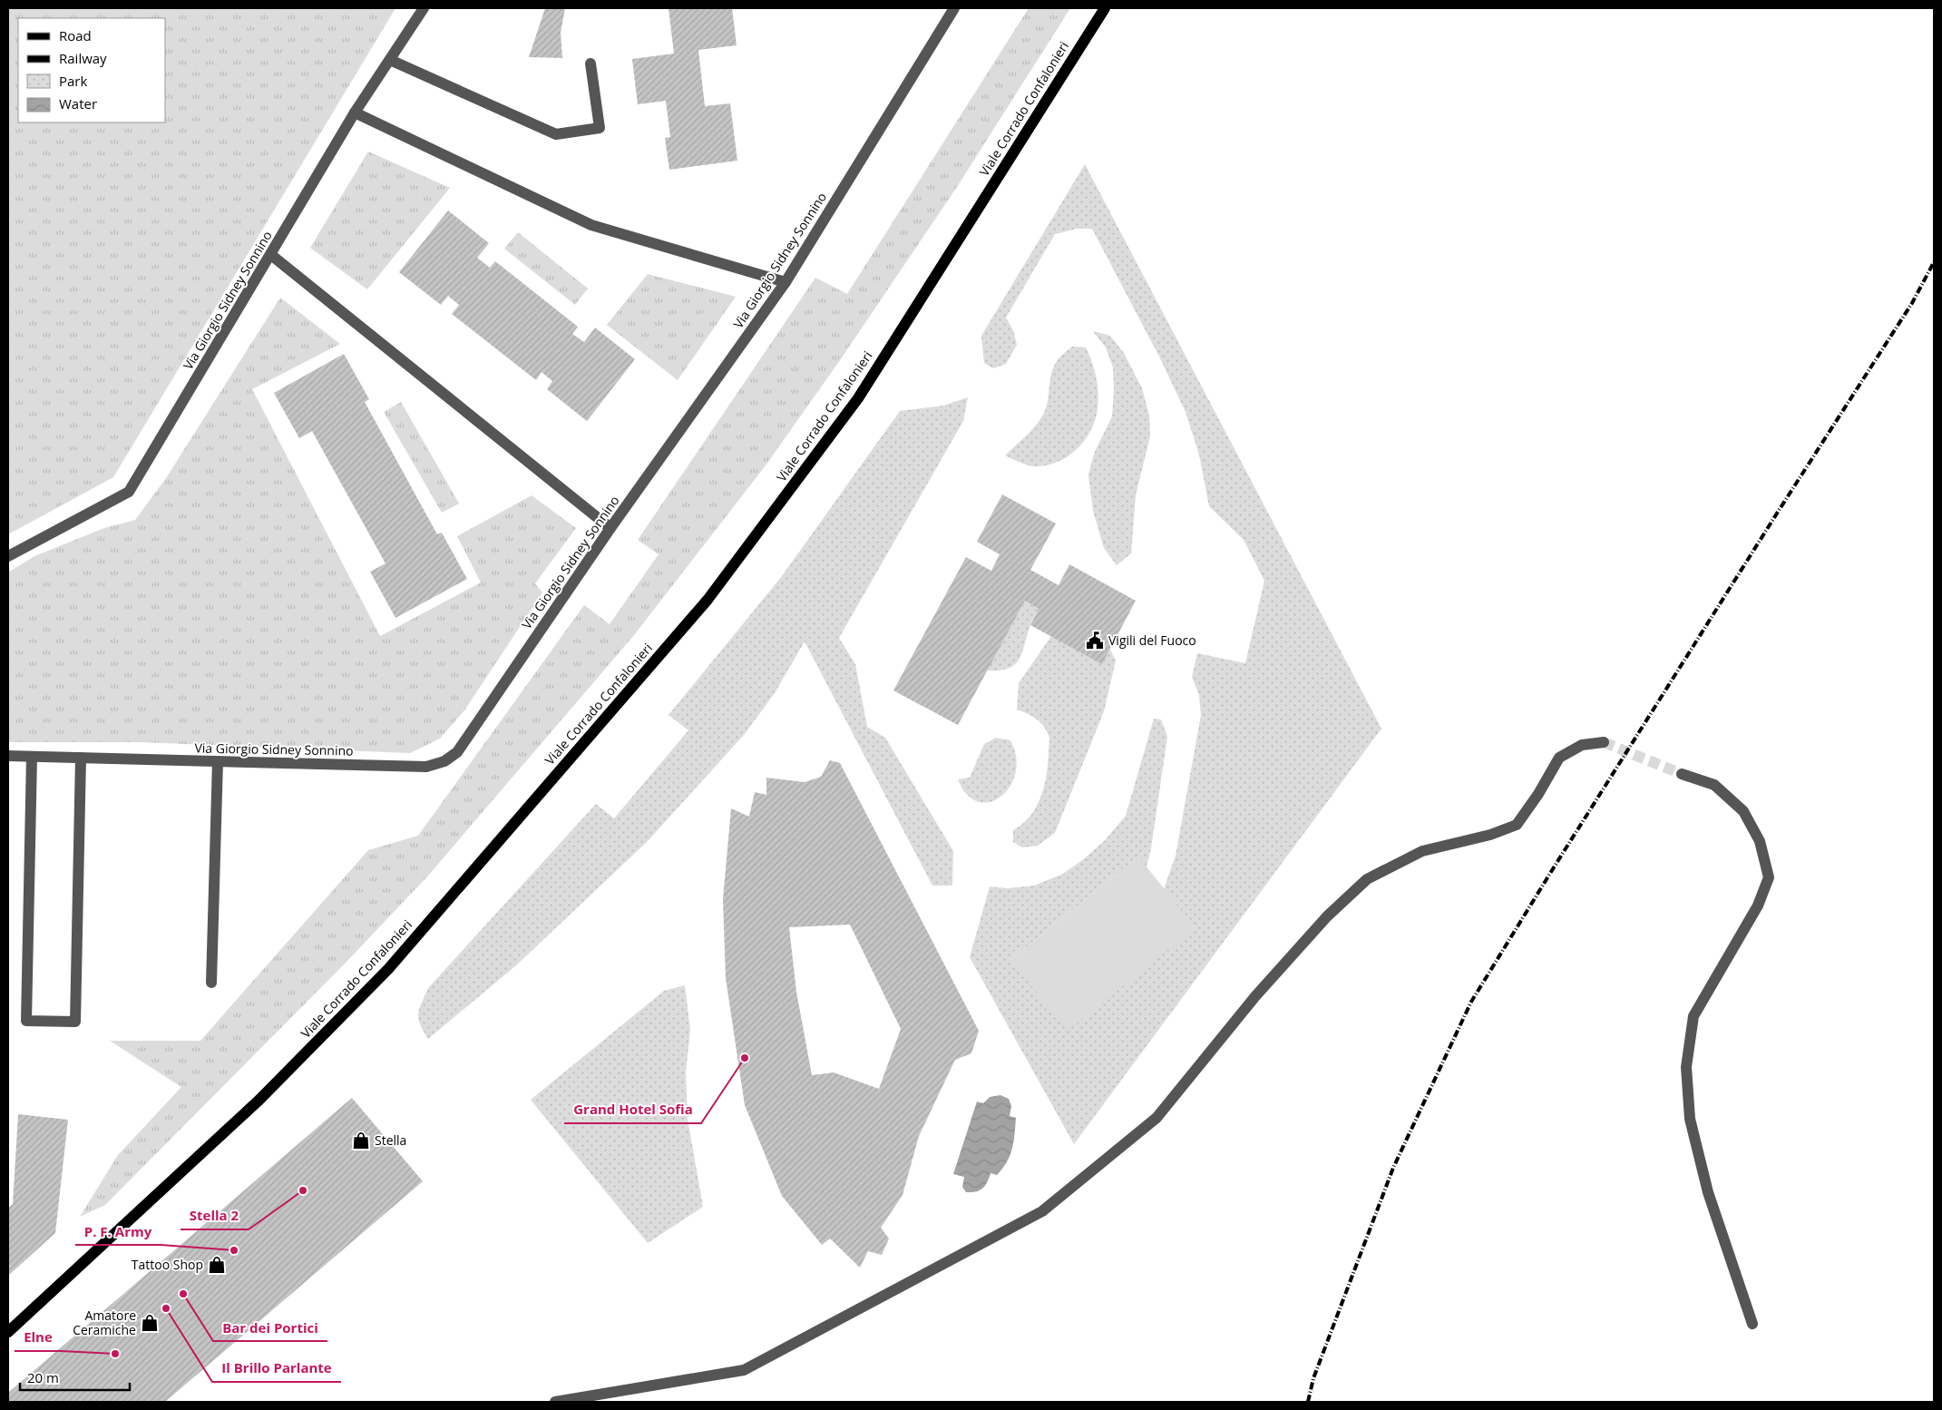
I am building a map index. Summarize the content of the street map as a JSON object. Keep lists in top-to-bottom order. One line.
{"streets":{"main road":["Viale Corrado Confalonieri"],"street":["Via Giorgio Sidney Sonnino"]},"places":{"public building":["Vigili del Fuoco"],"other":["Grand Hotel Sofia","Stella 2","P. F. Army","Bar dei Portici","Il Brillo Parlante","Elne"],"shop":["Stella","Tattoo Shop","Amatore Ceramiche"]},"legend":["Road","Railway","Park","Water"],"scale_bar":"20 m"}
